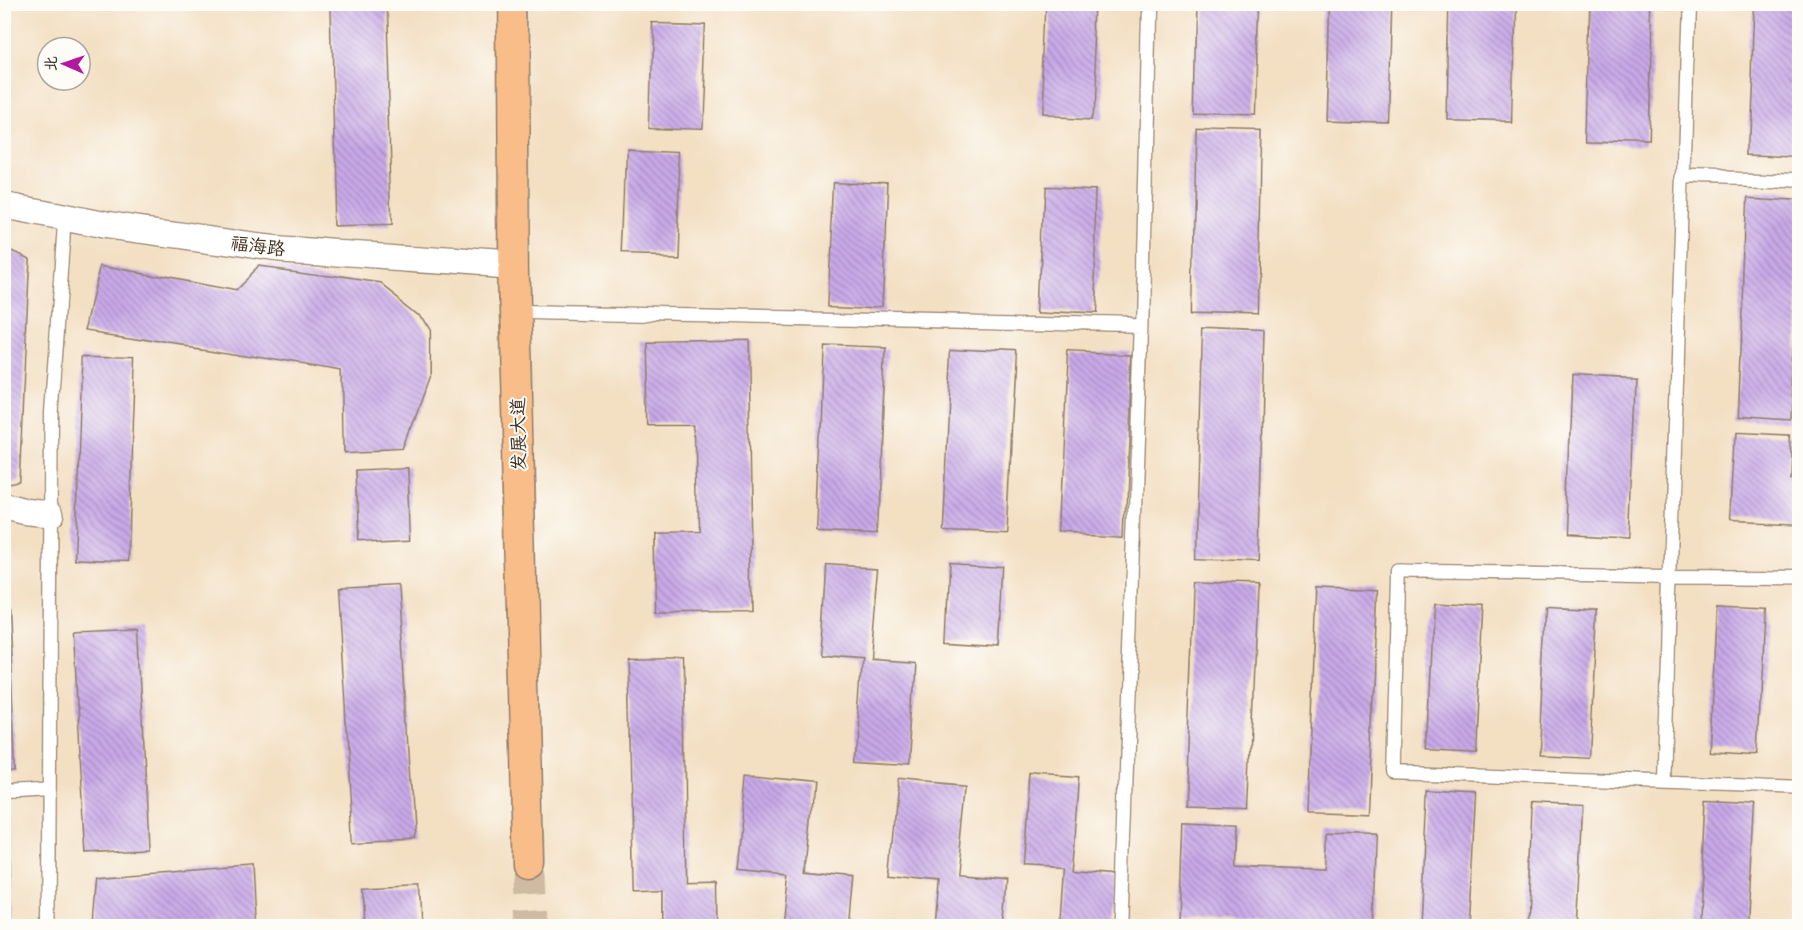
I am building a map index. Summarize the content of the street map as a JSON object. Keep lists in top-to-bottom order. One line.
{"streets":{"main road":["发展大道"],"street":["福海路"]},"crossings":[["福海路","发展大道"]],"north":"left"}
